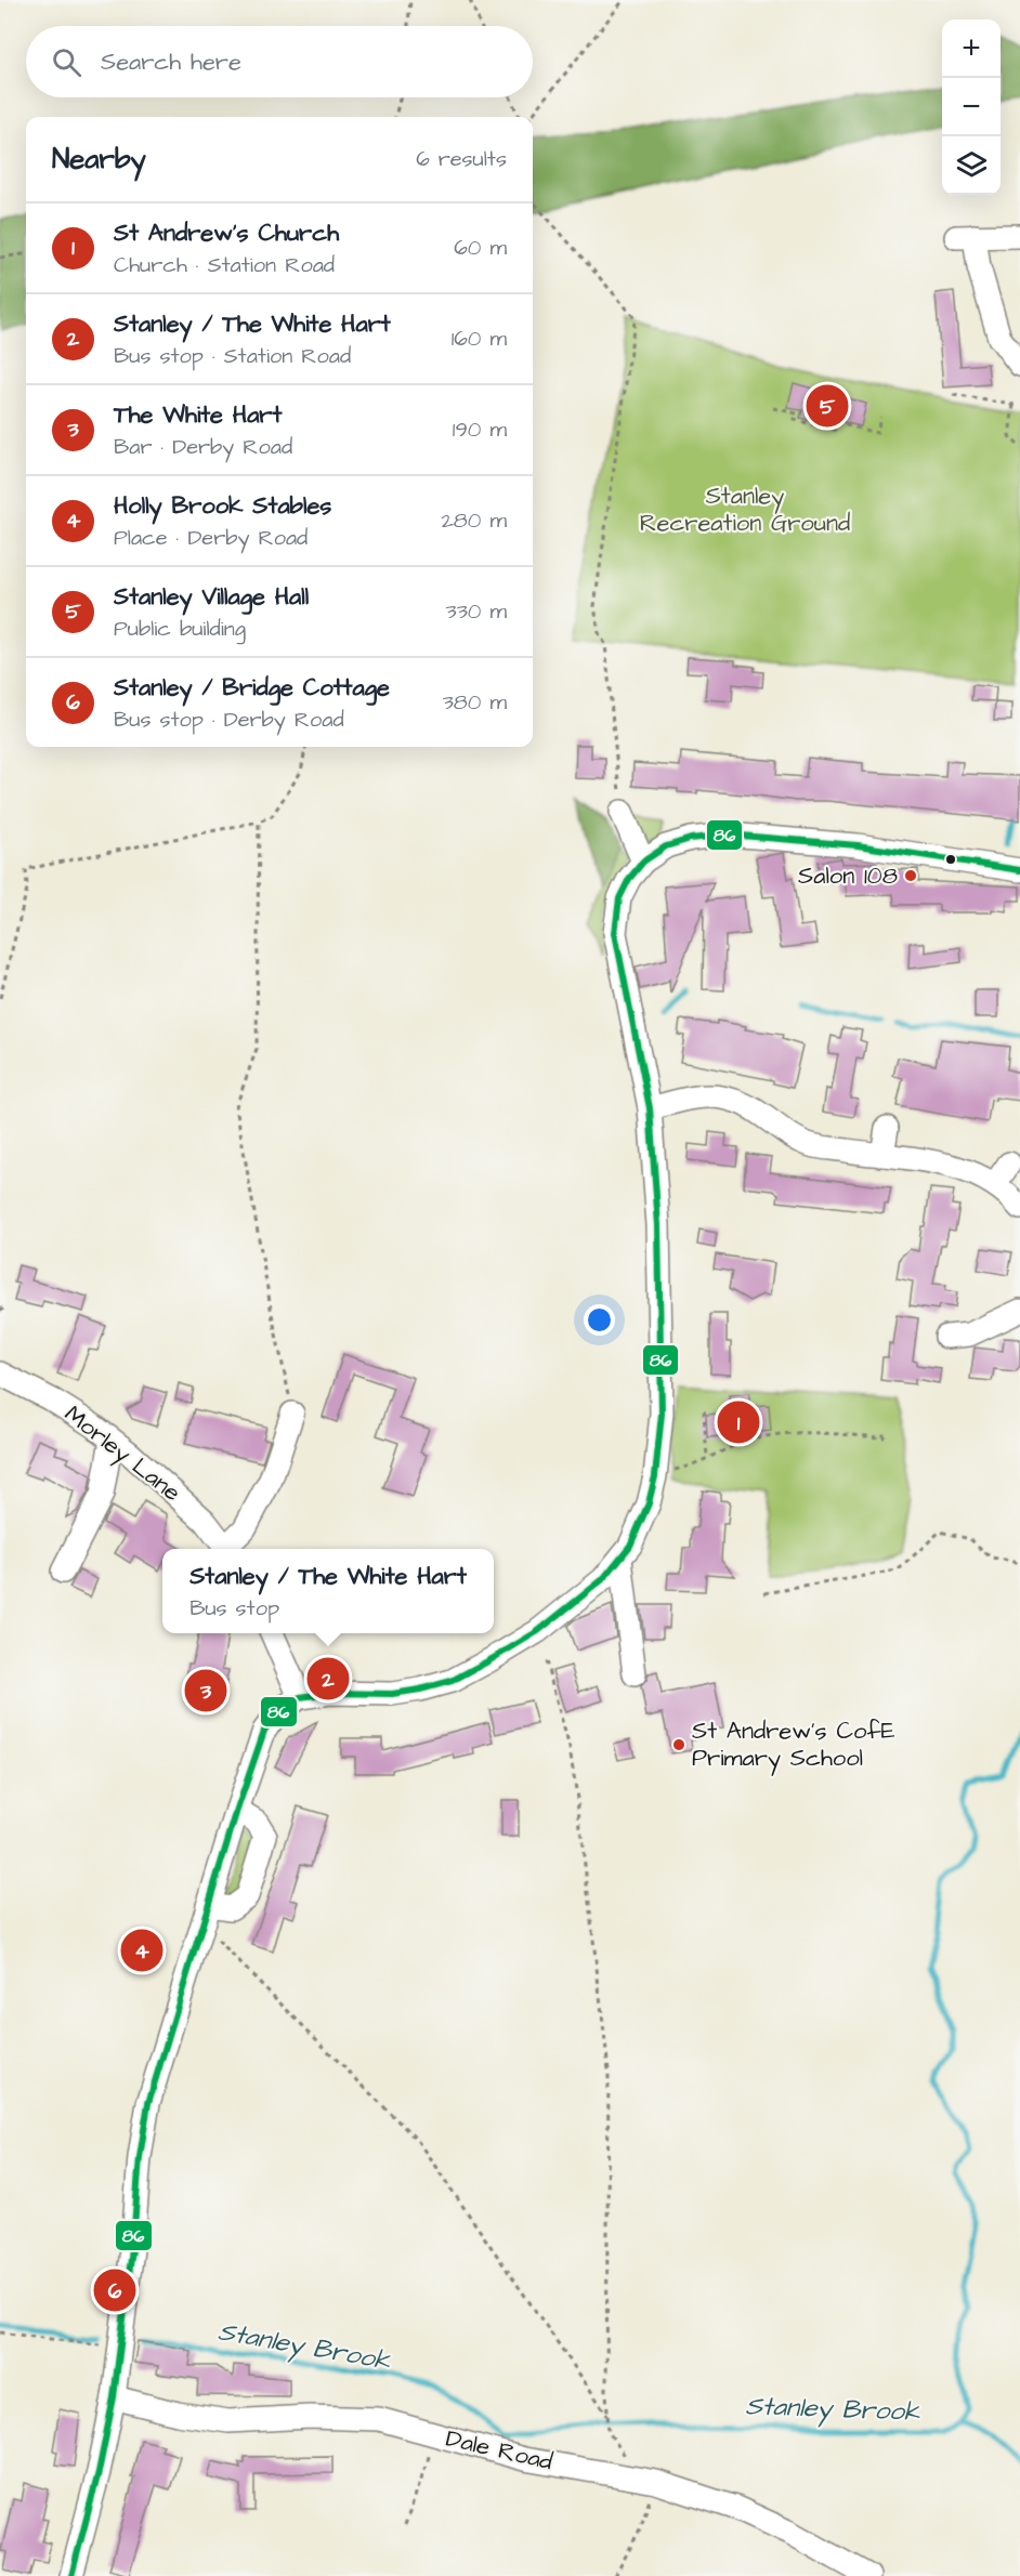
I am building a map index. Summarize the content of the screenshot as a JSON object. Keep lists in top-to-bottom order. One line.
{"streets":{"street":["Morley Lane","Dale Road"]},"water":["Stanley Brook"],"parks":["Stanley Recreation Ground"],"places":["Salon 108","St Andrew's CofE Primary School"],"lines":["transit line 86"],"page":{"map_buttons":["+","−"],"search":"Search here","heading":["Nearby","6 results"],"list":[{"mark":"1","name":"St Andrew's Church","note":"Church · Station Road","value":"60 m"},{"mark":"2","name":"Stanley / The White Hart","note":"Bus stop · Station Road","value":"160 m"},{"mark":"3","name":"The White Hart","note":"Bar · Derby Road","value":"190 m"},{"mark":"4","name":"Holly Brook Stables","note":"Place · Derby Road","value":"280 m"},{"mark":"5","name":"Stanley Village Hall","note":"Public building","value":"330 m"},{"mark":"6","name":"Stanley / Bridge Cottage","note":"Bus stop · Derby Road","value":"380 m"}],"pins":["5","1","2","3","4","6"],"popup":["Stanley / The White Hart","Bus stop"]}}
